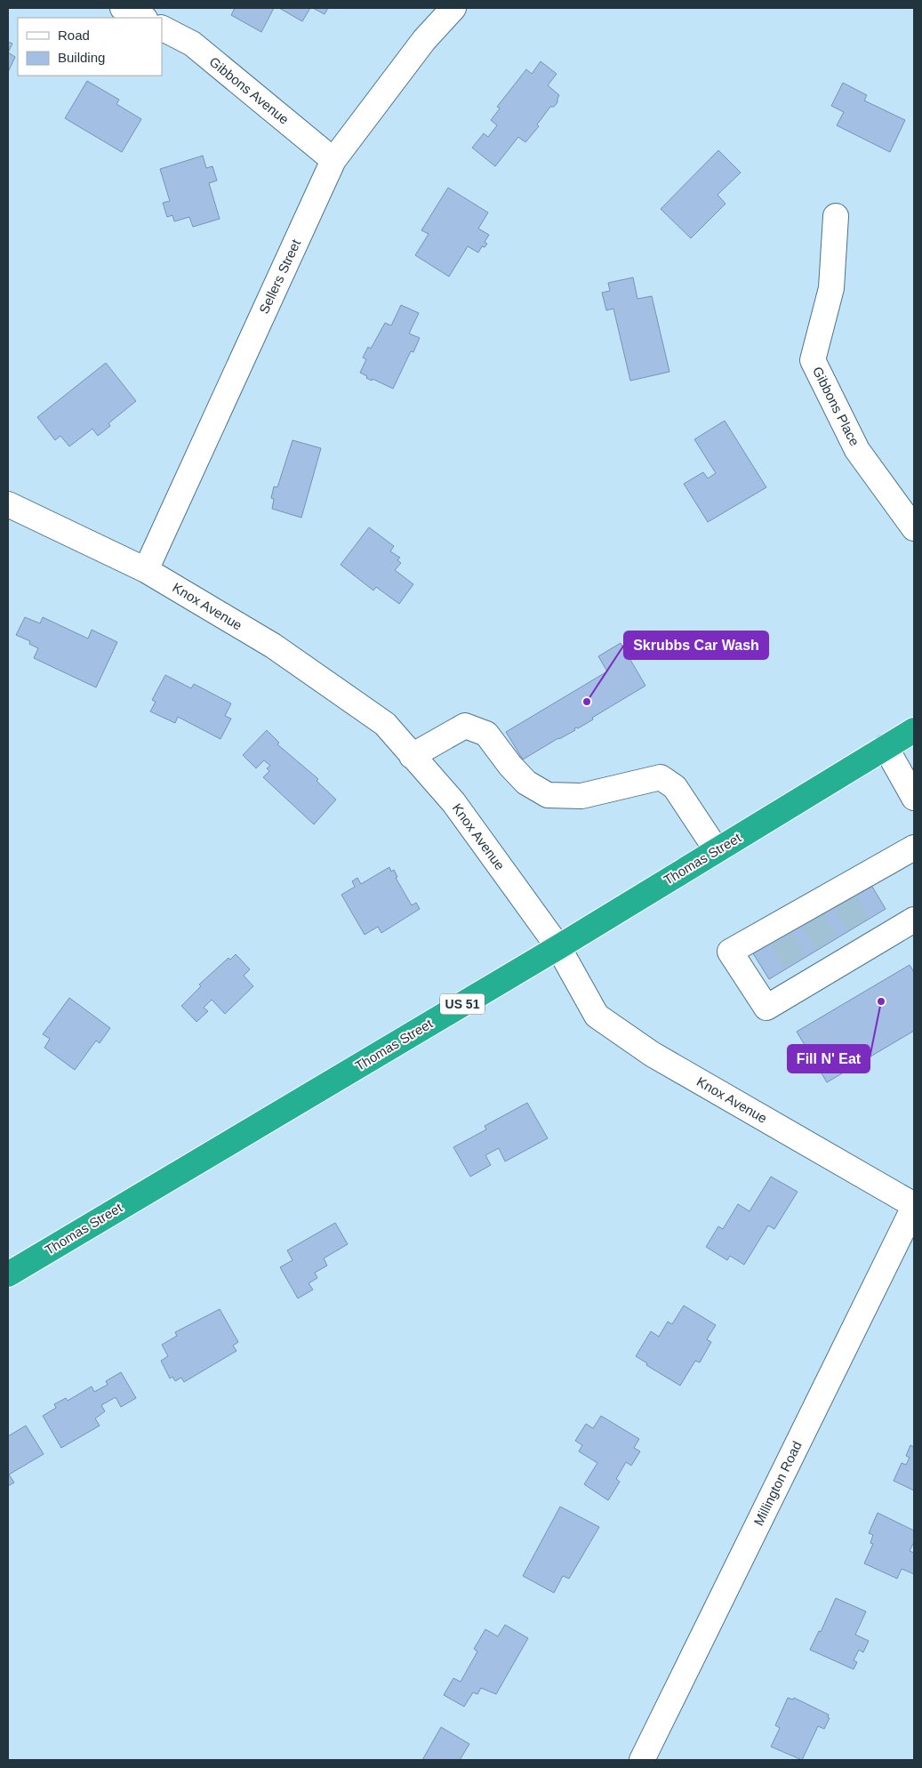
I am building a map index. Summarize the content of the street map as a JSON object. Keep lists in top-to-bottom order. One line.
{"streets":{"highway":["Thomas Street","US 51"],"street":["Gibbons Avenue","Sellers Street","Gibbons Place","Knox Avenue","Millington Road"]},"crossings":[["Gibbons Avenue","Sellers Street"],["Sellers Street","Knox Avenue"],["Knox Avenue","Thomas Street"],["Knox Avenue","Millington Road"]],"places":["Skrubbs Car Wash","Fill N' Eat"],"legend":["Road","Building"]}
